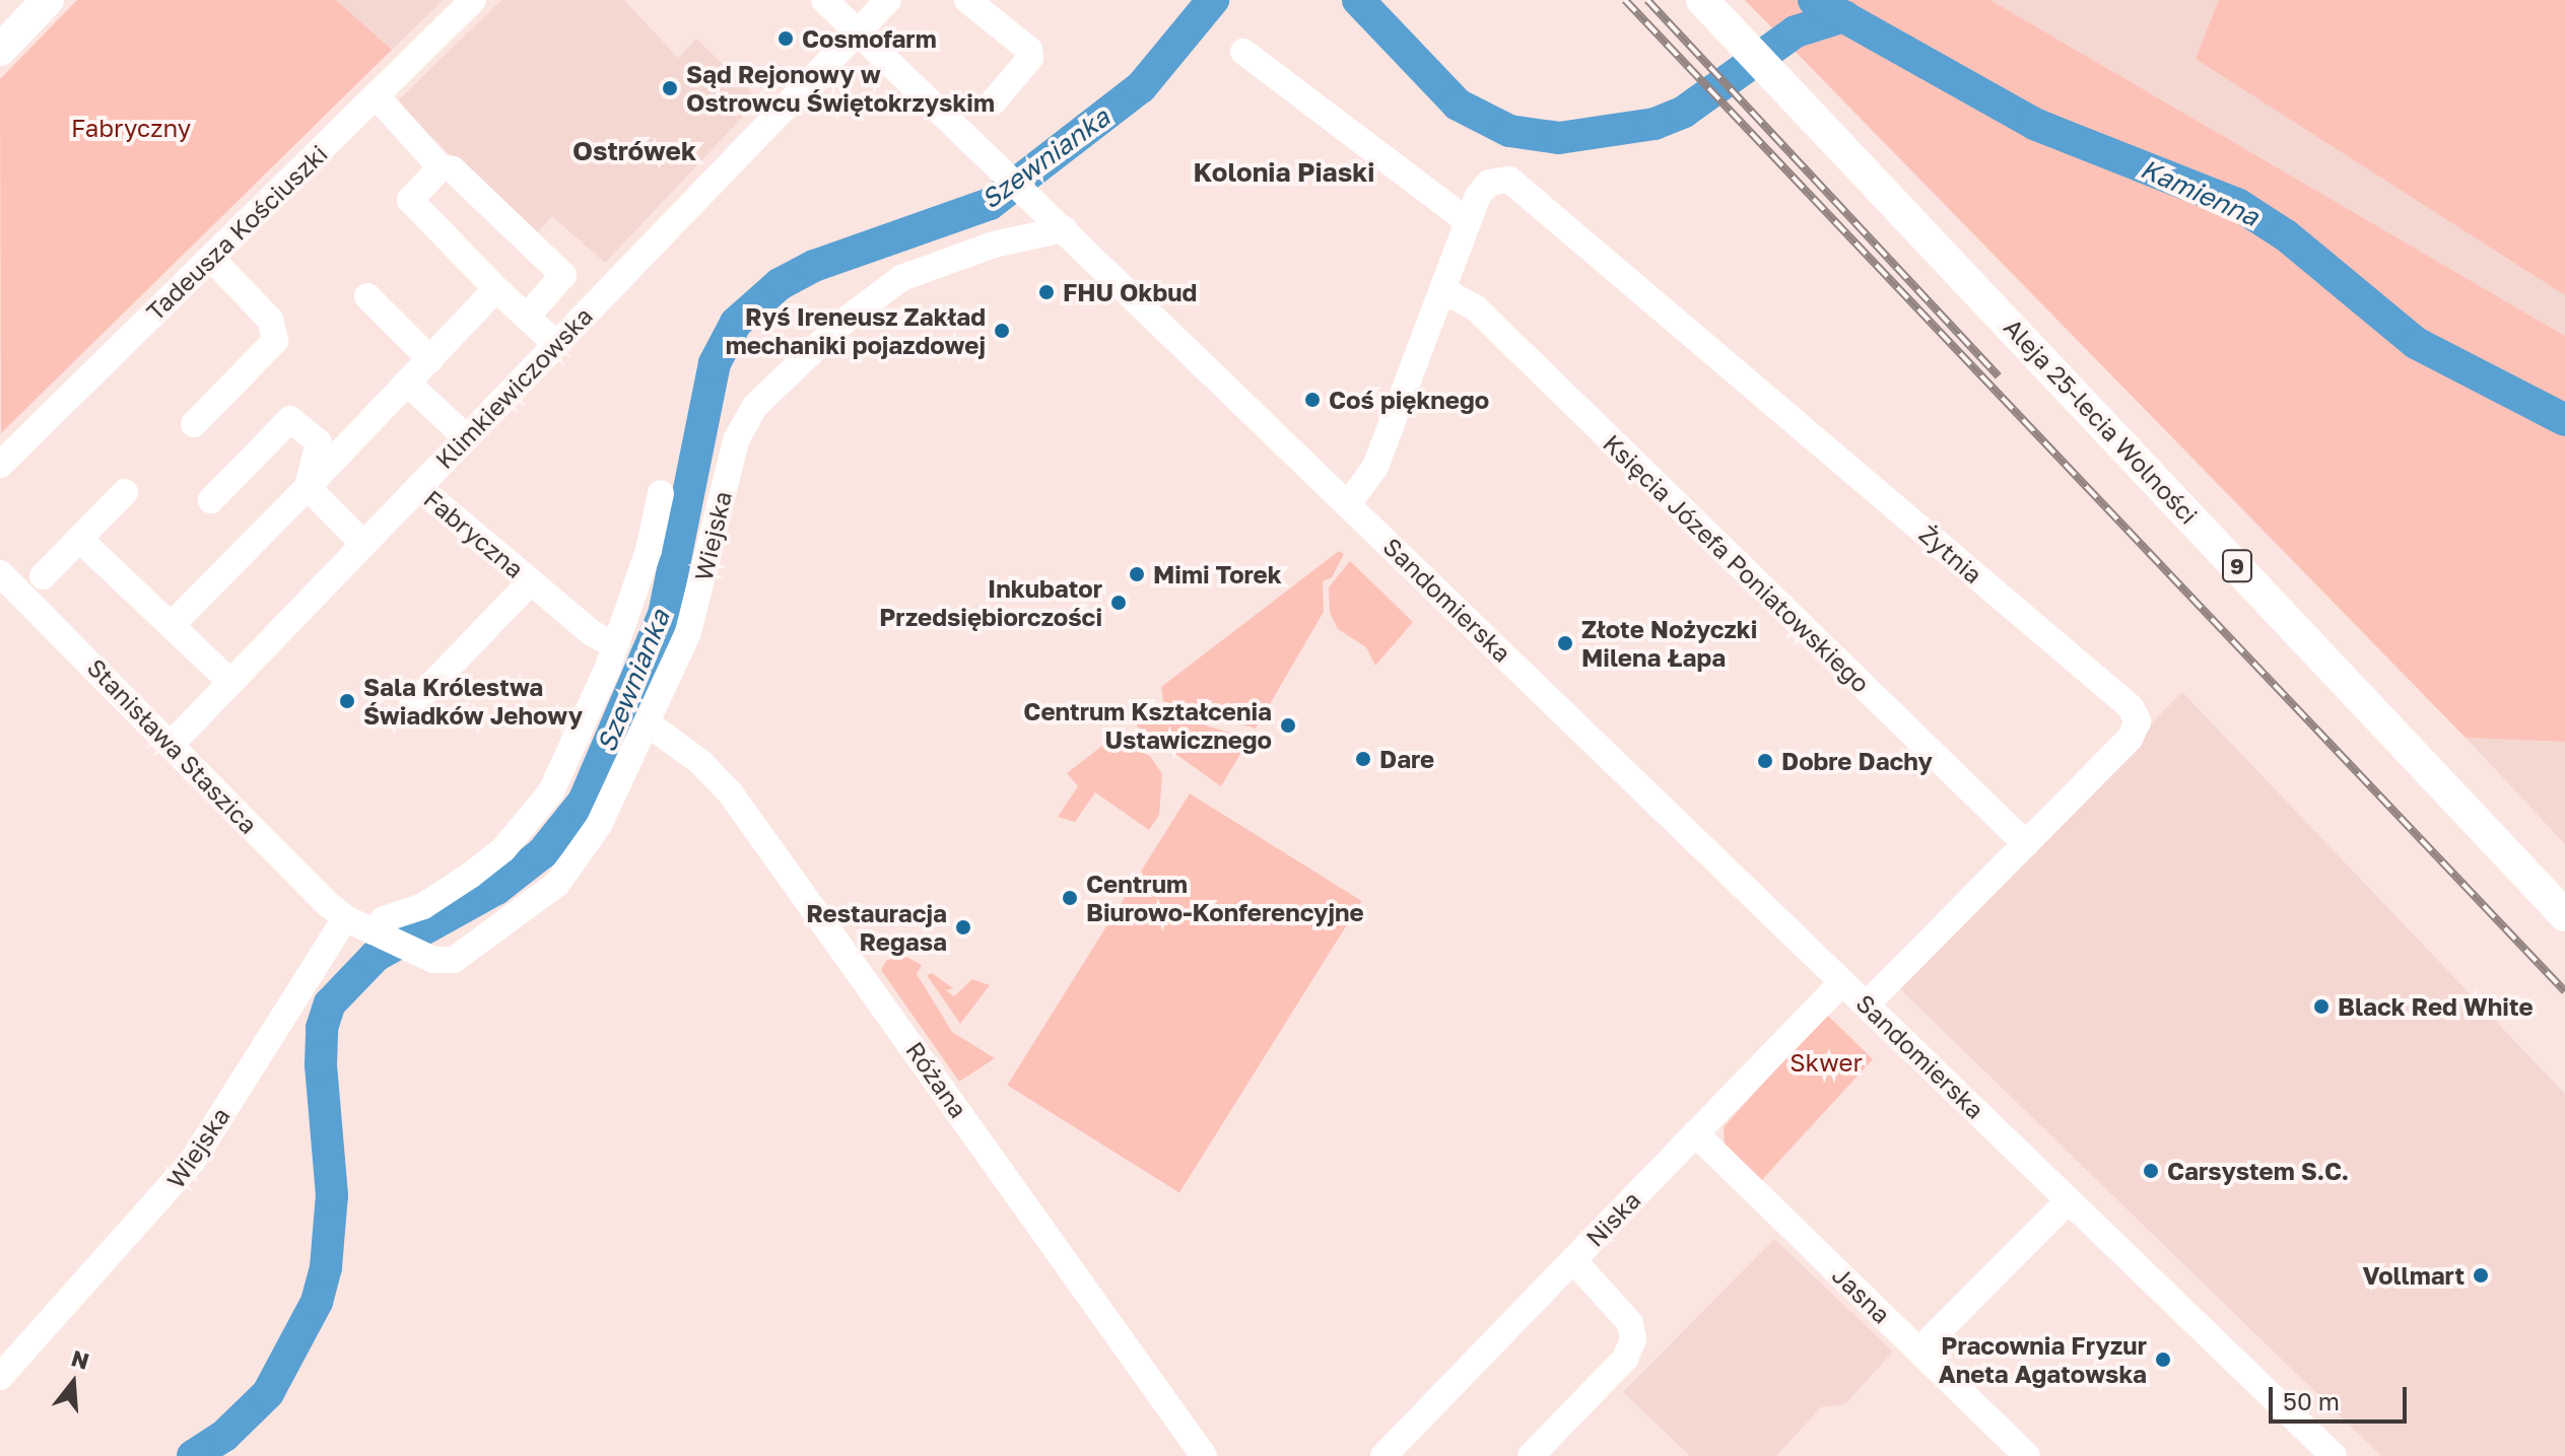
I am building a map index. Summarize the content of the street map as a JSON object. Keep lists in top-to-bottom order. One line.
{"streets":{"main road":["Aleja 25-lecia Wolności","9"],"street":["Tadeusza Kościuszki","Klimkiewiczowska","Fabryczna","Wiejska","Żytnia","Księcia Józefa Poniatowskiego","Sandomierska","Stanisława Staszica","Różana","Niska","Jasna"]},"crossings":[["Klimkiewiczowska","Fabryczna"],["Klimkiewiczowska","Sandomierska"],["Klimkiewiczowska","Stanisława Staszica"],["Wiejska","Sandomierska"],["Wiejska","Stanisława Staszica"],["Wiejska","Różana"],["Żytnia","Księcia Józefa Poniatowskiego"],["Żytnia","Sandomierska"],["Sandomierska","Niska"],["Niska","Jasna"]],"districts":["Ostrówek","Kolonia Piaski"],"water":["Szewnianka","Kamienna"],"parks":["Fabryczny","Skwer"],"places":["Cosmofarm","Sąd Rejonowy w Ostrowcu Świętokrzyskim","FHU Okbud","Ryś Ireneusz Zakład mechaniki pojazdowej","Coś pięknego","Mimi Torek","Inkubator Przedsiębiorczości","Złote Nożyczki Milena Łapa","Sala Królestwa Świadków Jehowy","Centrum Kształcenia Ustawicznego","Dare","Dobre Dachy","Centrum Biurowo-Konferencyjne","Restauracja Regasa","Black Red White","Carsystem S.C.","Vollmart","Pracownia Fryzur Aneta Agatowska"],"scale_bar":"50 m","north":"top"}
